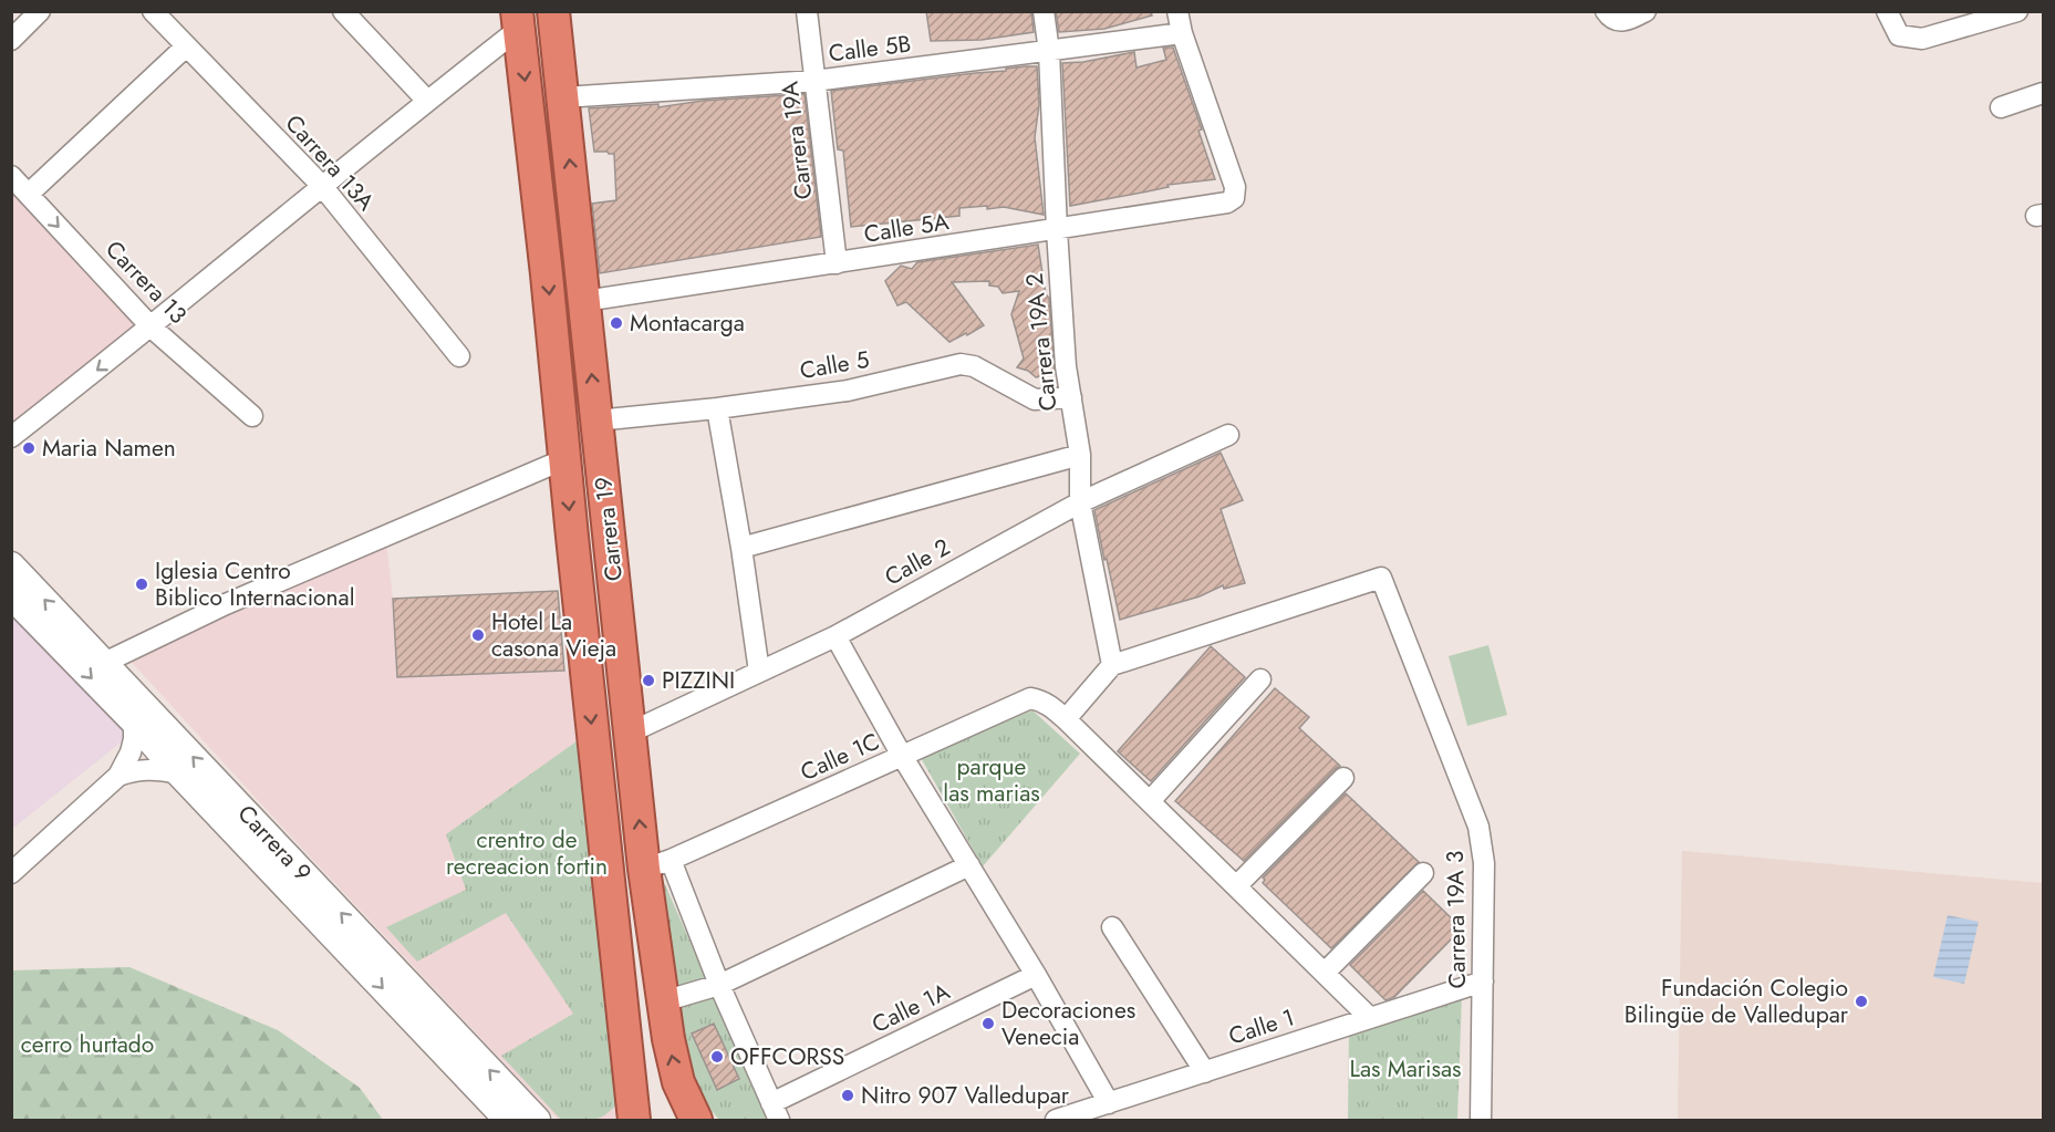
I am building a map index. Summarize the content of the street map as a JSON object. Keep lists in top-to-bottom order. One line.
{"streets":{"highway":["Carrera 19"],"main road":["Carrera 9"],"street":["Calle 5B","Carrera 19A","Carrera 13A","Calle 5A","Carrera 13","Carrera 19A 2","Calle 5","Calle 2","Calle 1C","Carrera 19A 3","Calle 1A","Calle 1"]},"crossings":[["Calle 5B","Carrera 19A"],["Calle 5B","Calle 5A"],["Calle 5B","Carrera 19A 2"],["Calle 5B","Carrera 19"],["Carrera 19A","Calle 5A"],["Calle 5A","Carrera 19A 2"],["Calle 5A","Carrera 19"],["Carrera 19A 2","Calle 5"],["Carrera 19A 2","Calle 2"],["Carrera 19A 2","Carrera 19A 3"],["Calle 5","Carrera 19"],["Carrera 19","Calle 2"],["Carrera 19","Calle 1C"],["Carrera 19A 3","Calle 1"]],"one_way":["Carrera 13"],"parks":["parque las marias","crentro de recreacion fortin","cerro hurtado","Las Marisas"],"places":["Montacarga","Maria Namen","Iglesia Centro Biblico Internacional","Hotel La casona Vieja","PIZZINI","Fundación Colegio Bilingüe de Valledupar","Decoraciones Venecia","OFFCORSS","Nitro 907 Valledupar"]}
